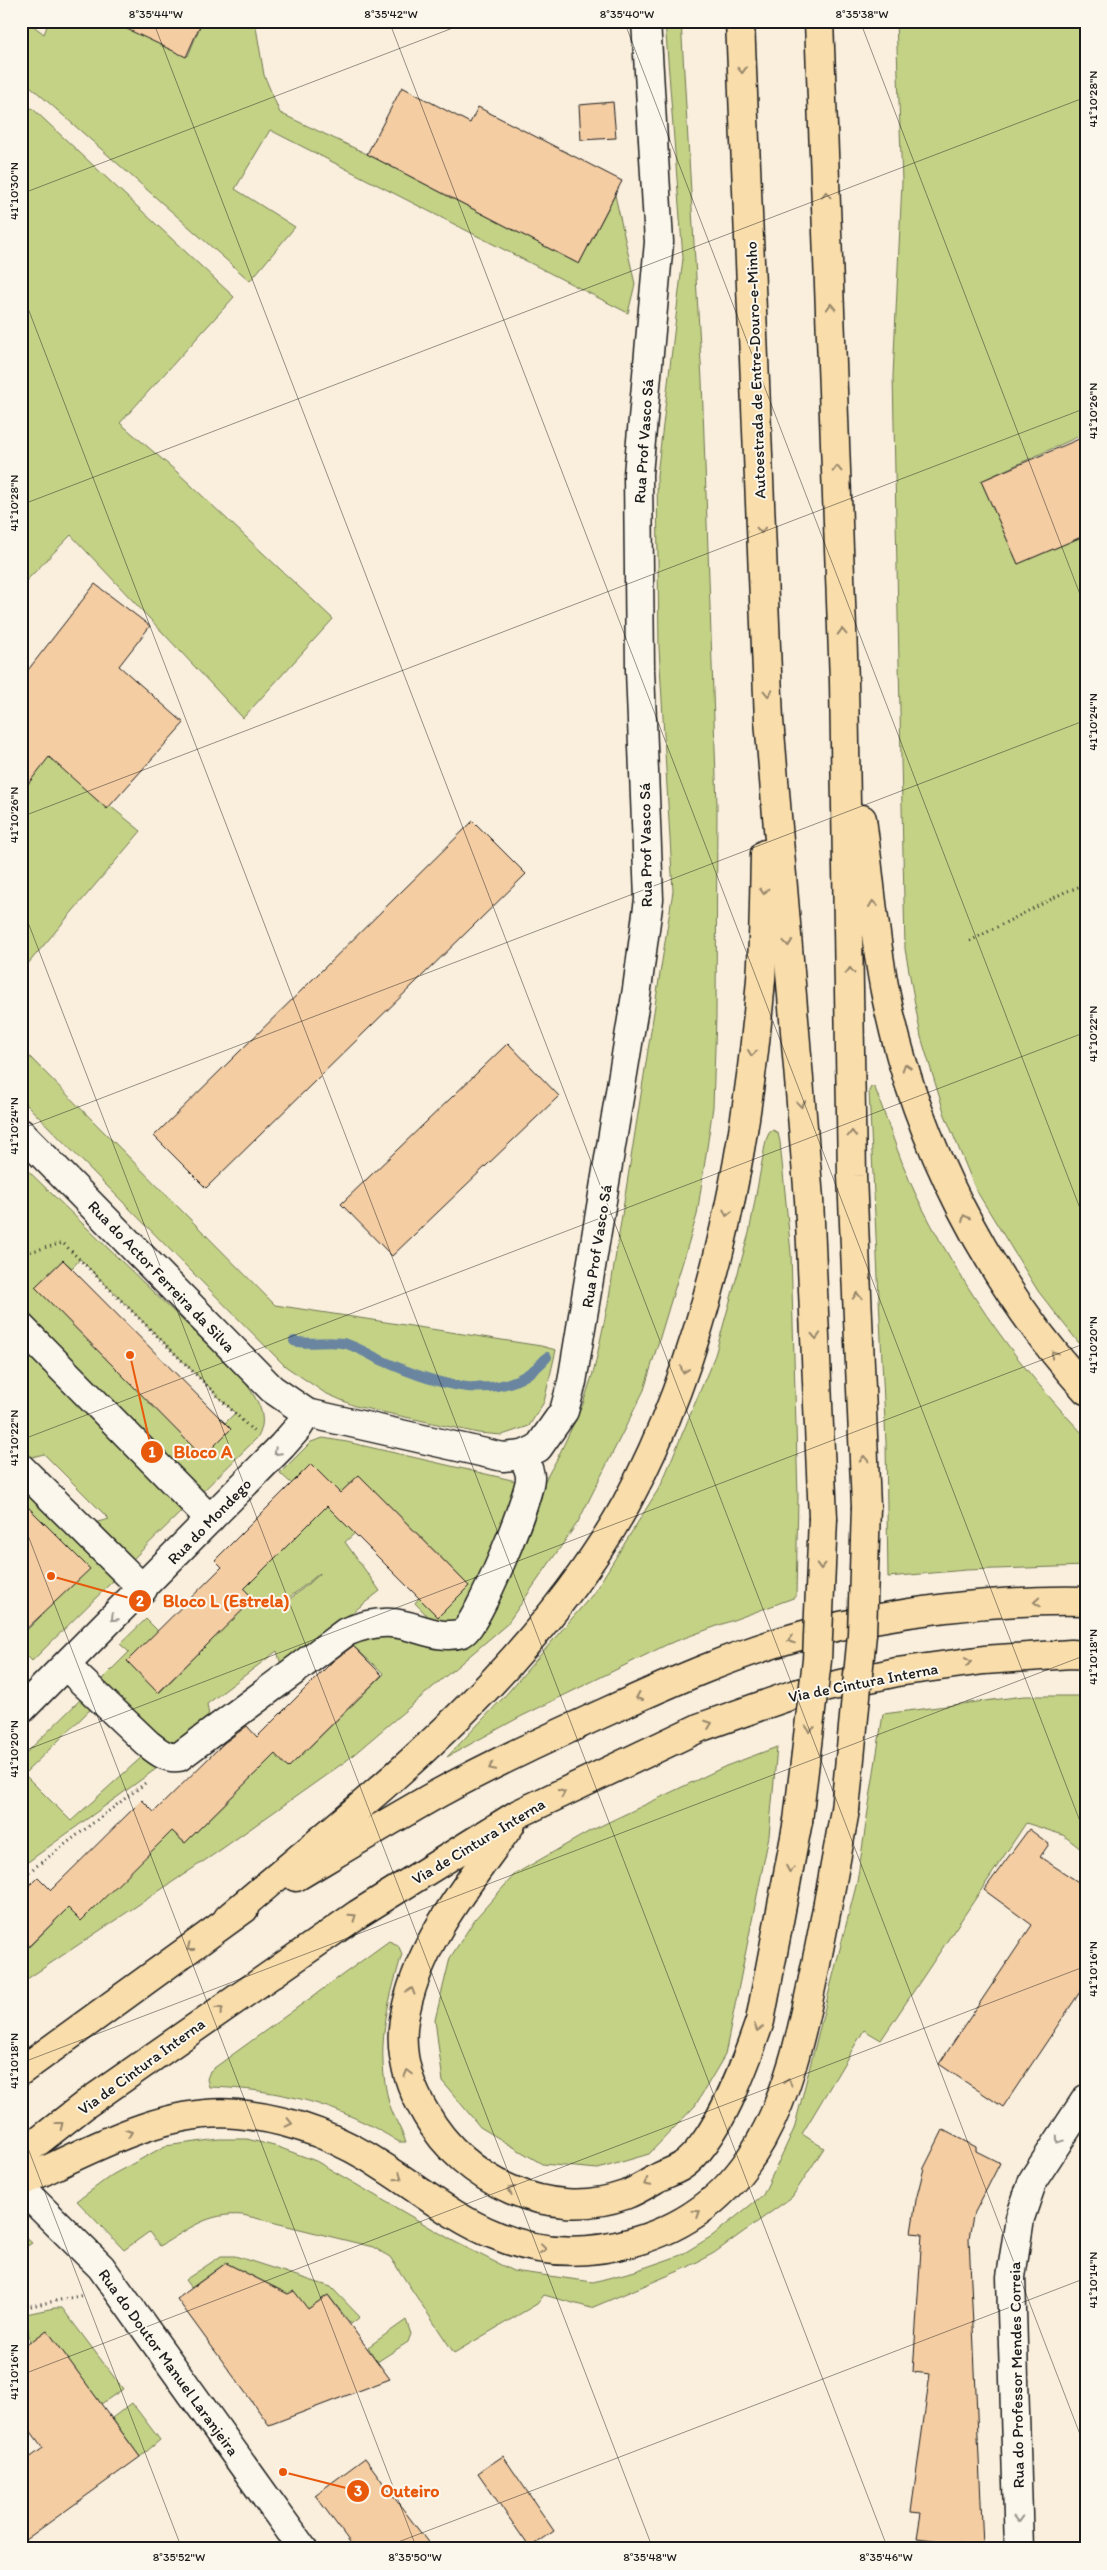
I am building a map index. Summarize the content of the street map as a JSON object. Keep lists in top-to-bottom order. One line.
{"streets":{"highway":["Autoestrada de Entre-Douro-e-Minho","Via de Cintura Interna"],"street":["Rua Prof Vasco Sá","Rua do Actor Ferreira da Silva","Rua do Mondego","Rua do Doutor Manuel Laranjeira","Rua do Professor Mendes Correia"]},"crossings":[["Rua do Actor Ferreira da Silva","Rua do Mondego"]],"one_way":["Rua do Mondego","Rua do Professor Mendes Correia"],"places":["Bloco A","Bloco L (Estrela)","Outeiro"],"coordinates":["8°35'44\"W","8°35'42\"W","8°35'40\"W","8°35'38\"W","41°10'28\"N","41°10'30\"N","41°10'26\"N","41°10'24\"N","41°10'22\"N","41°10'20\"N","41°10'18\"N","41°10'16\"N","41°10'14\"N","8°35'52\"W","8°35'50\"W","8°35'48\"W","8°35'46\"W"]}
